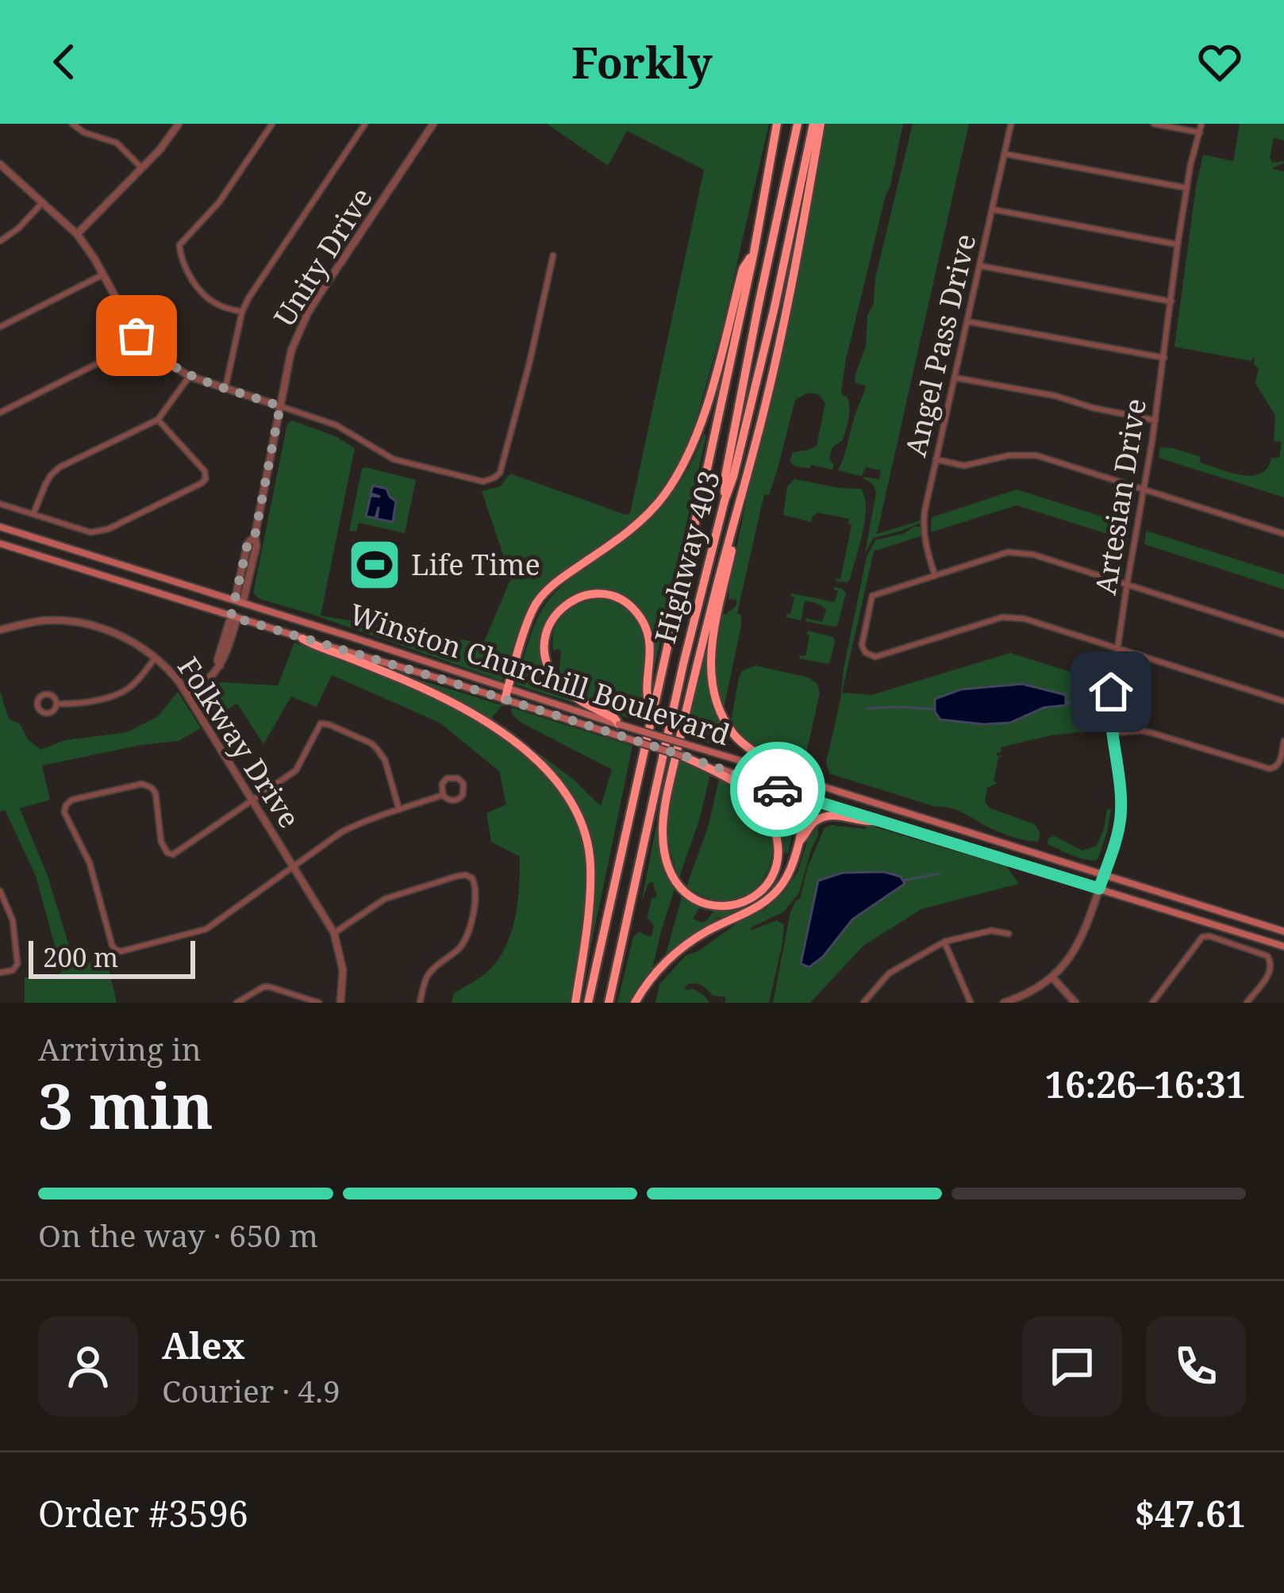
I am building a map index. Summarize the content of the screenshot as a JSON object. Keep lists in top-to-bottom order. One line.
{"streets":{"highway":["Highway 403"],"main road":["Winston Churchill Boulevard"],"street":["Unity Drive","Angel Pass Drive","Artesian Drive","Folkway Drive"]},"crossings":[["Unity Drive","Winston Churchill Boulevard"],["Artesian Drive","Winston Churchill Boulevard"]],"places":{"sports":["Life Time"]},"scale_bar":"200 m","page":{"header":"Forkly","scale":"200 m","heading":["3 min","Arriving in","16:26–16:31"],"panel":["Alex","Courier · 4.9","Order #3596","$47.61"],"bar":"On the way · 650 m"}}
